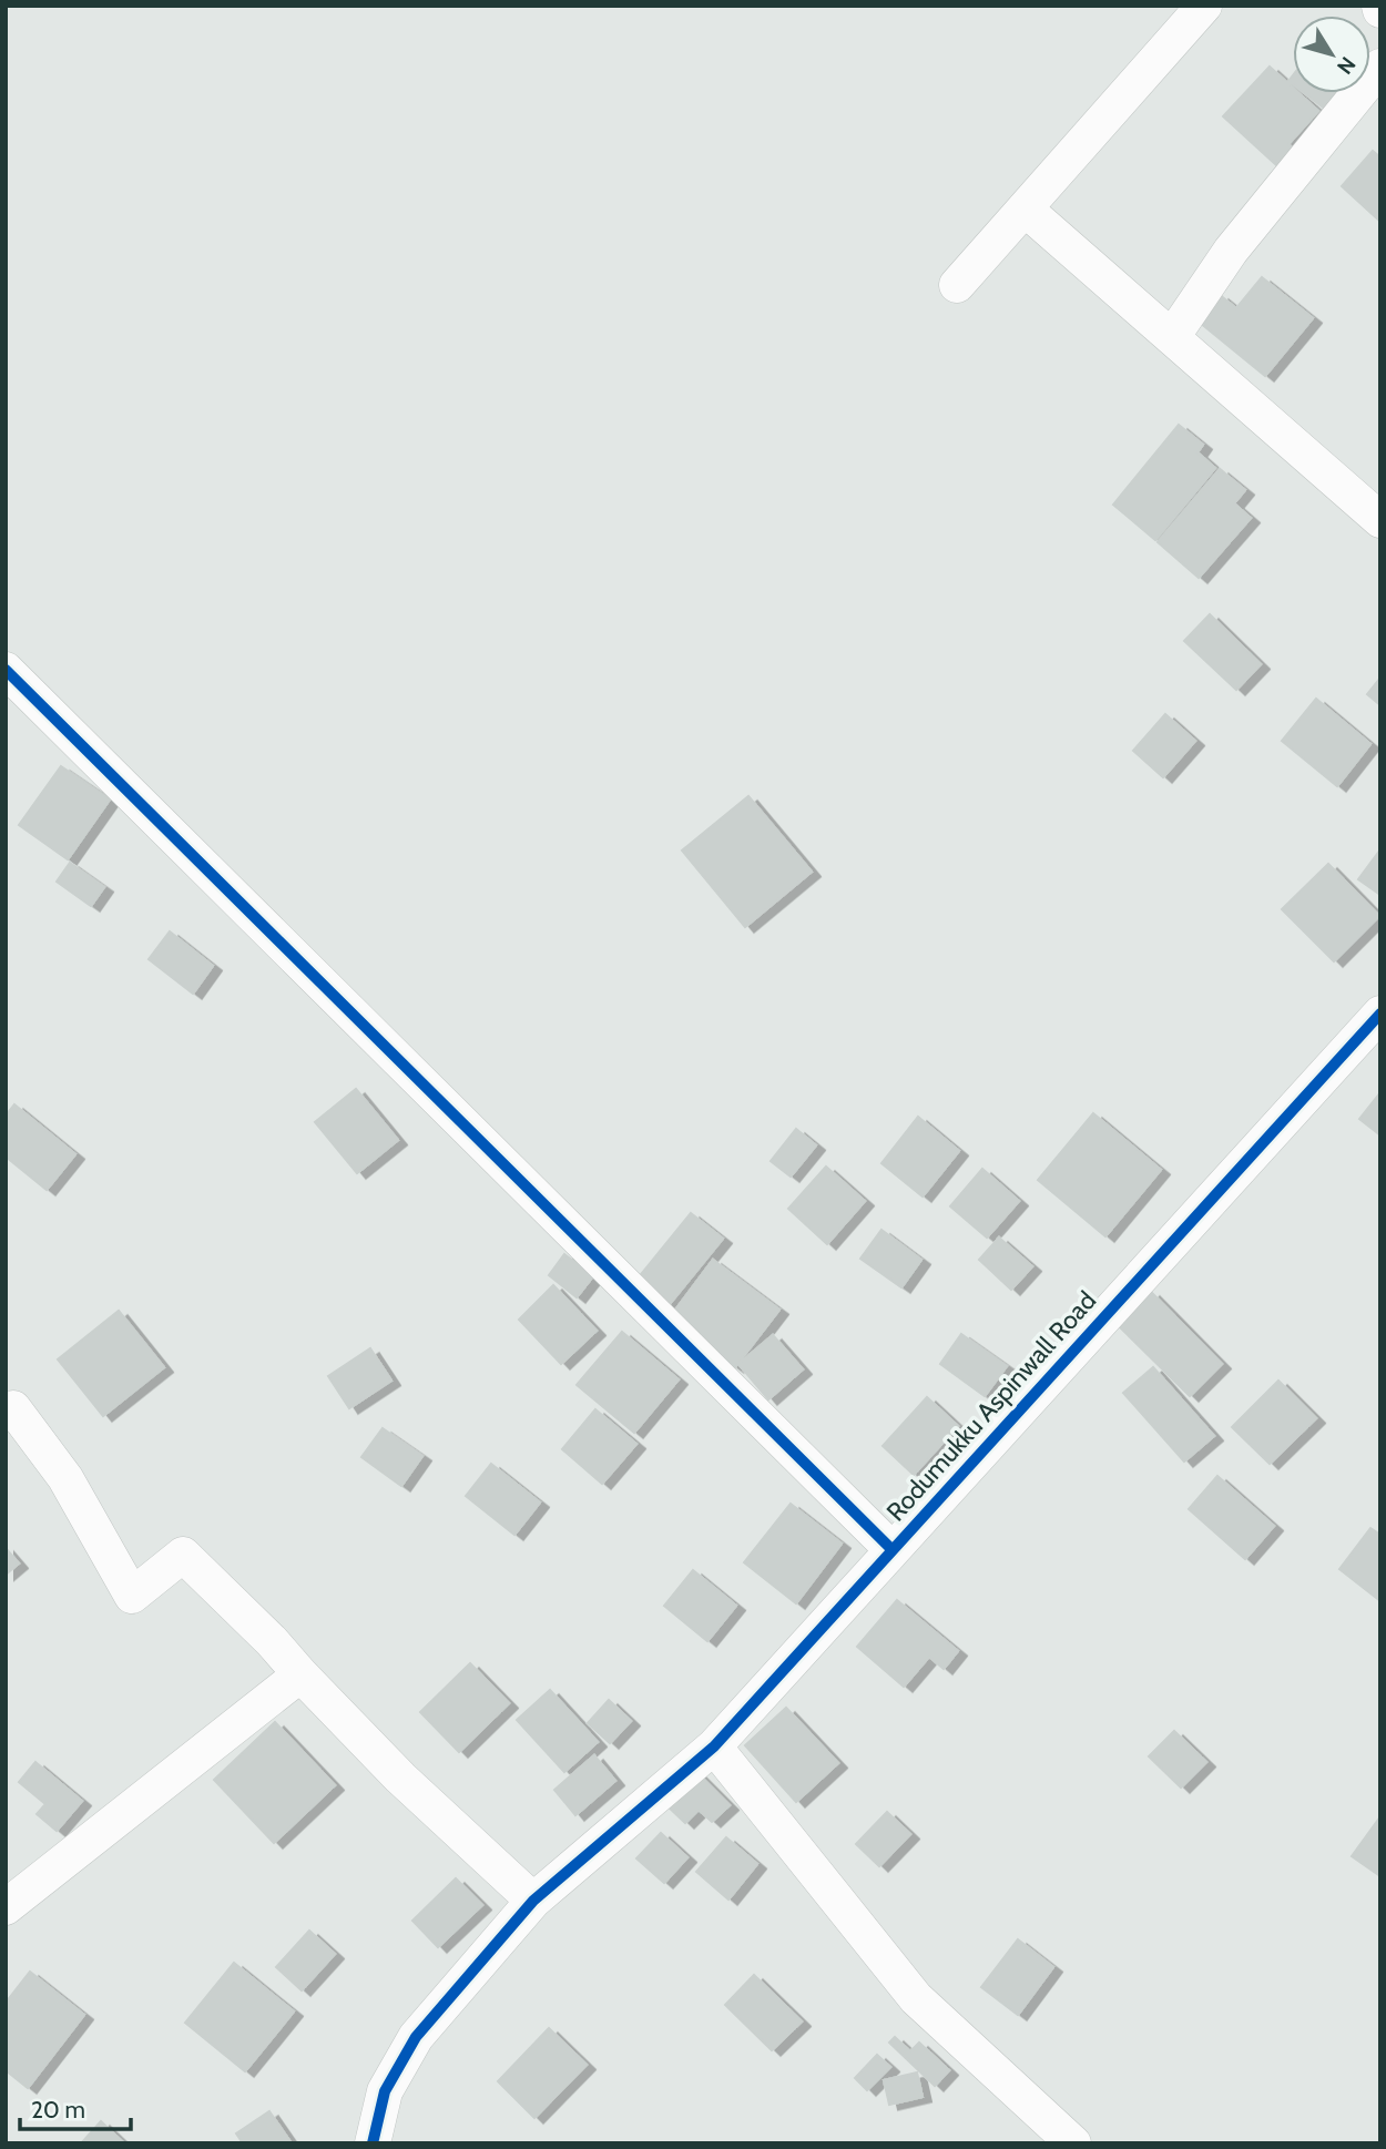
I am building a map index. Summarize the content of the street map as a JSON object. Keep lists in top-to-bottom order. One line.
{"streets":{"street":["Rodumukku Aspinwall Road"]},"scale_bar":"20 m","north":"bottom right"}
